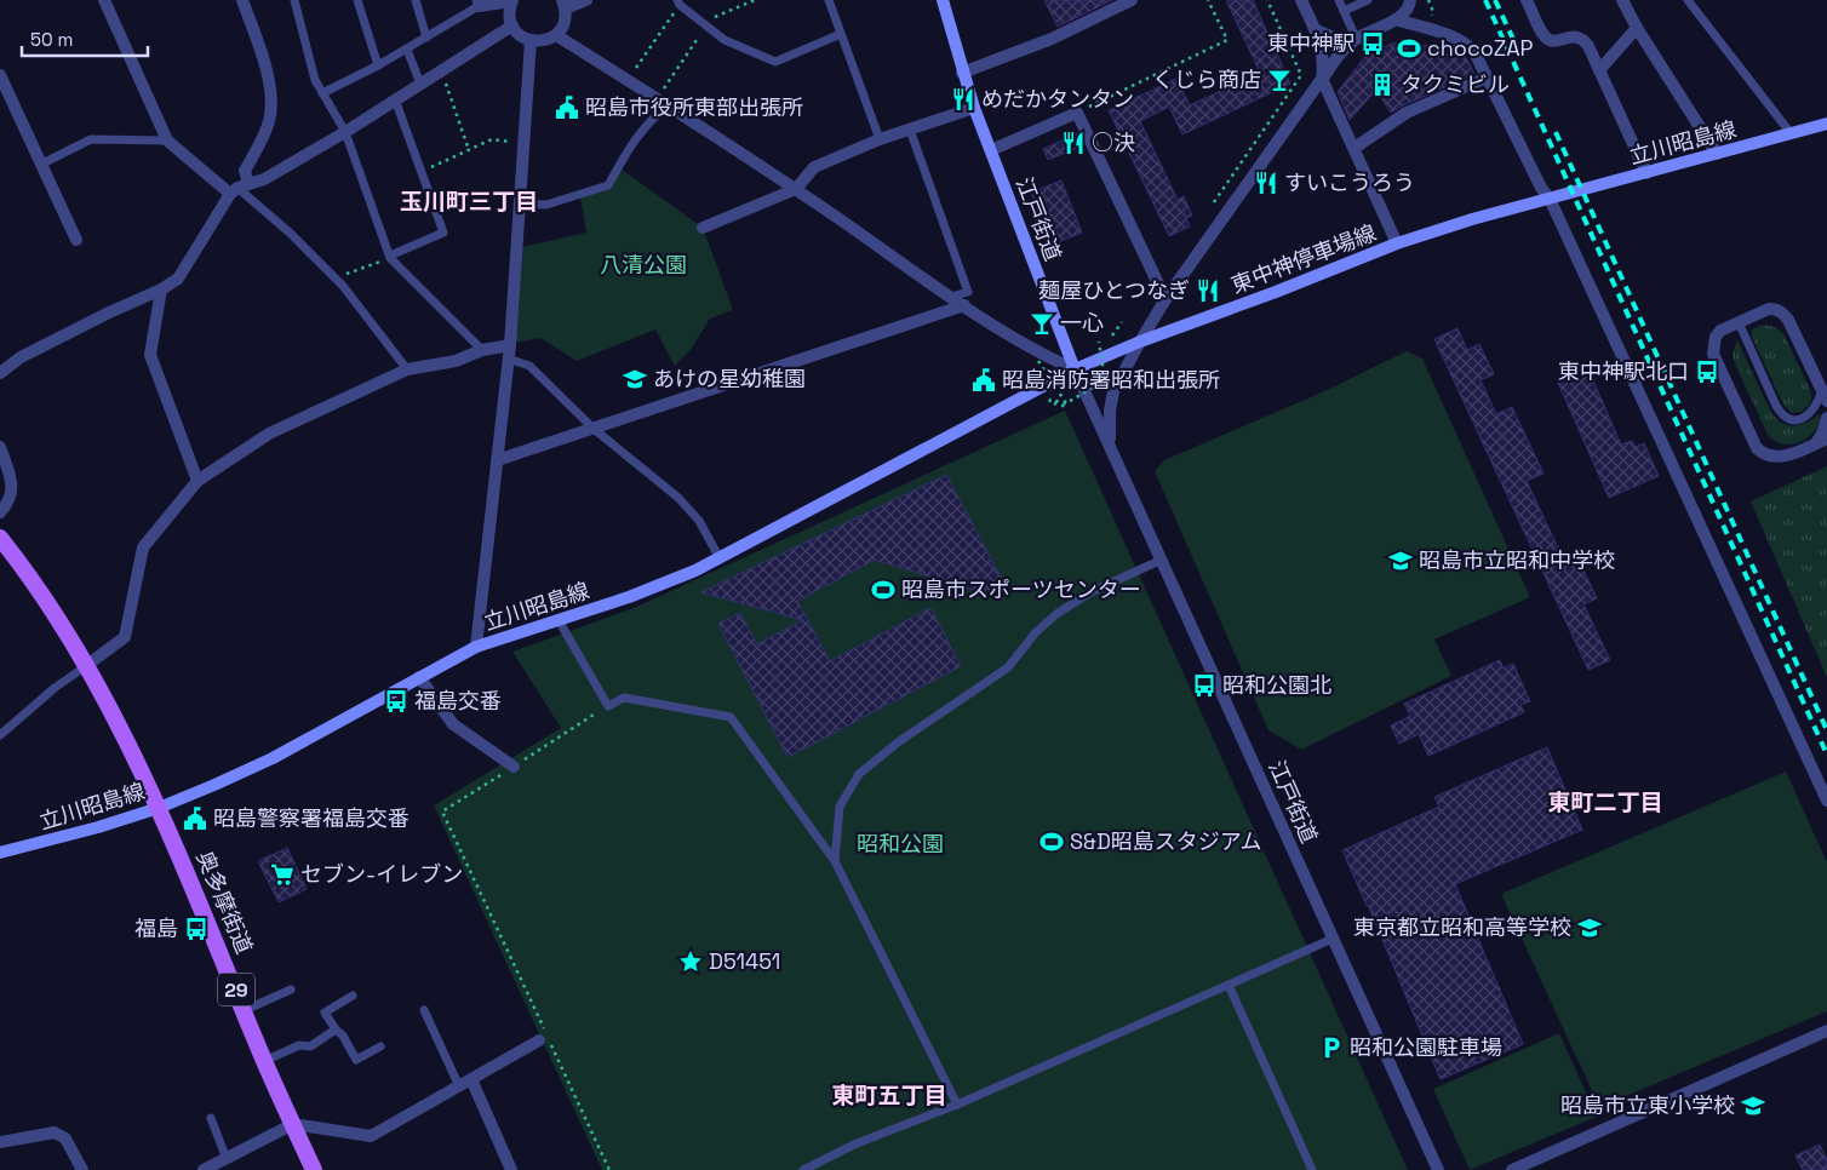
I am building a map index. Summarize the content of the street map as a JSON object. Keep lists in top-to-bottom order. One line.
{"streets":{"main road":["立川昭島線","江戸街道","東中神停車場線","奥多摩街道","29"]},"crossings":[["立川昭島線","江戸街道"],["立川昭島線","東中神停車場線"],["立川昭島線","奥多摩街道"],["江戸街道","東中神停車場線"]],"districts":["玉川町三丁目","東町二丁目","東町五丁目"],"parks":["八清公園","昭和公園"],"places":{"bus stop":["東中神駅","東中神駅北口","昭和公園北","福島交番","福島"],"sports":["chocoZAP","昭島市スポーツセンター","S&D昭島スタジアム"],"bar":["くじら商店","一心"],"building":["タクミビル"],"restaurant":["めだかタンタン","○決","すいこうろう","麺屋ひとつなぎ"],"public building":["昭島市役所東部出張所","昭島消防署昭和出張所","昭島警察署福島交番"],"school or university":["あけの星幼稚園","昭島市立昭和中学校","東京都立昭和高等学校","昭島市立東小学校"],"supermarket":["セブン-イレブン"],"place":["D51451"],"parking":["昭和公園駐車場"]},"scale_bar":"50 m"}
